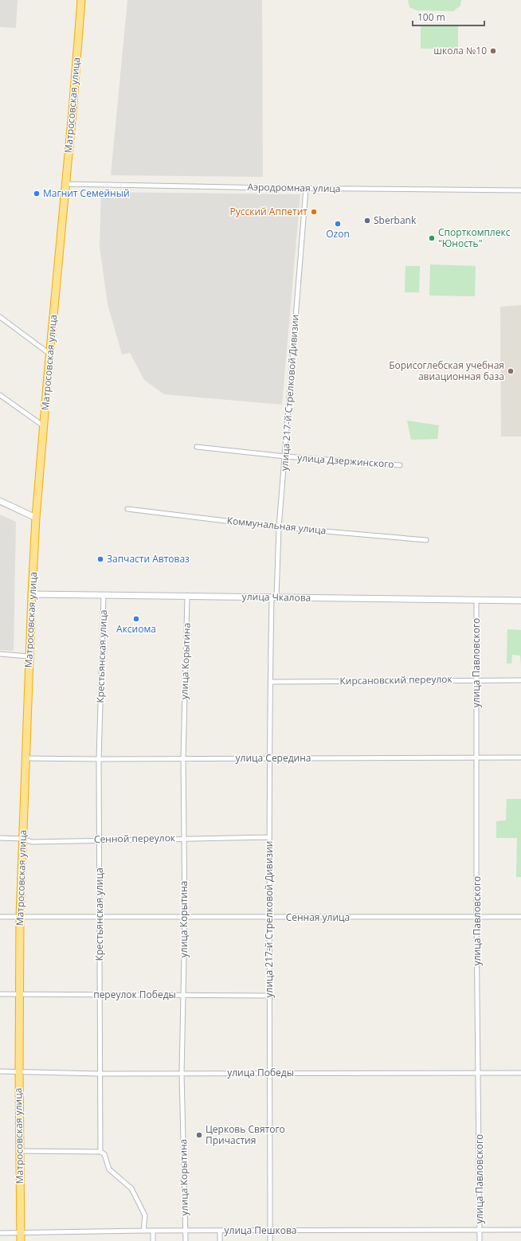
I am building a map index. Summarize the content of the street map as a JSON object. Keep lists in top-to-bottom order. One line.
{"streets":{"highway":["Матросовская улица"],"street":["Аэродромная улица","улица 217-й Стрелковой Дивизии","улица Дзержинского","Коммунальная улица","улица Чкалова","Крестьянская улица","улица Корытина","улица Павловского","Кирсановский переулок","улица Середина","Сенной переулок","Сенная улица","переулок Победы","улица Победы","улица Пешкова"]},"crossings":[["Матросовская улица","Аэродромная улица"],["Матросовская улица","улица Чкалова"],["Матросовская улица","улица Середина"],["Матросовская улица","Сенной переулок"],["Матросовская улица","Сенная улица"],["Матросовская улица","переулок Победы"],["Матросовская улица","улица Победы"],["Матросовская улица","улица Пешкова"],["Аэродромная улица","улица 217-й Стрелковой Дивизии"],["улица 217-й Стрелковой Дивизии","улица Дзержинского"],["улица 217-й Стрелковой Дивизии","Коммунальная улица"],["улица 217-й Стрелковой Дивизии","улица Чкалова"],["улица 217-й Стрелковой Дивизии","Кирсановский переулок"],["улица 217-й Стрелковой Дивизии","улица Середина"],["улица 217-й Стрелковой Дивизии","Сенной переулок"],["улица 217-й Стрелковой Дивизии","Сенная улица"],["улица 217-й Стрелковой Дивизии","переулок Победы"],["улица 217-й Стрелковой Дивизии","улица Победы"],["улица 217-й Стрелковой Дивизии","улица Пешкова"],["улица Чкалова","Крестьянская улица"],["улица Чкалова","улица Корытина"],["улица Чкалова","улица Павловского"],["Крестьянская улица","улица Середина"],["Крестьянская улица","Сенной переулок"],["Крестьянская улица","Сенная улица"],["Крестьянская улица","переулок Победы"],["Крестьянская улица","улица Победы"],["улица Корытина","улица Середина"],["улица Корытина","Сенной переулок"],["улица Корытина","Сенная улица"],["улица Корытина","переулок Победы"],["улица Корытина","улица Победы"],["улица Корытина","улица Пешкова"],["улица Павловского","Кирсановский переулок"],["улица Павловского","улица Середина"],["улица Павловского","Сенная улица"],["улица Павловского","улица Победы"],["улица Павловского","улица Пешкова"]],"places":["школа №10","Магнит Семейный","Русский Аппетит","Sberbank","Ozon","Спорткомплекс \"Юность\"","Борисоглебская учебная авиационная база","Запчасти Автоваз","Аксиома","Церковь Святого Причастия"],"scale_bar":"100 m"}
